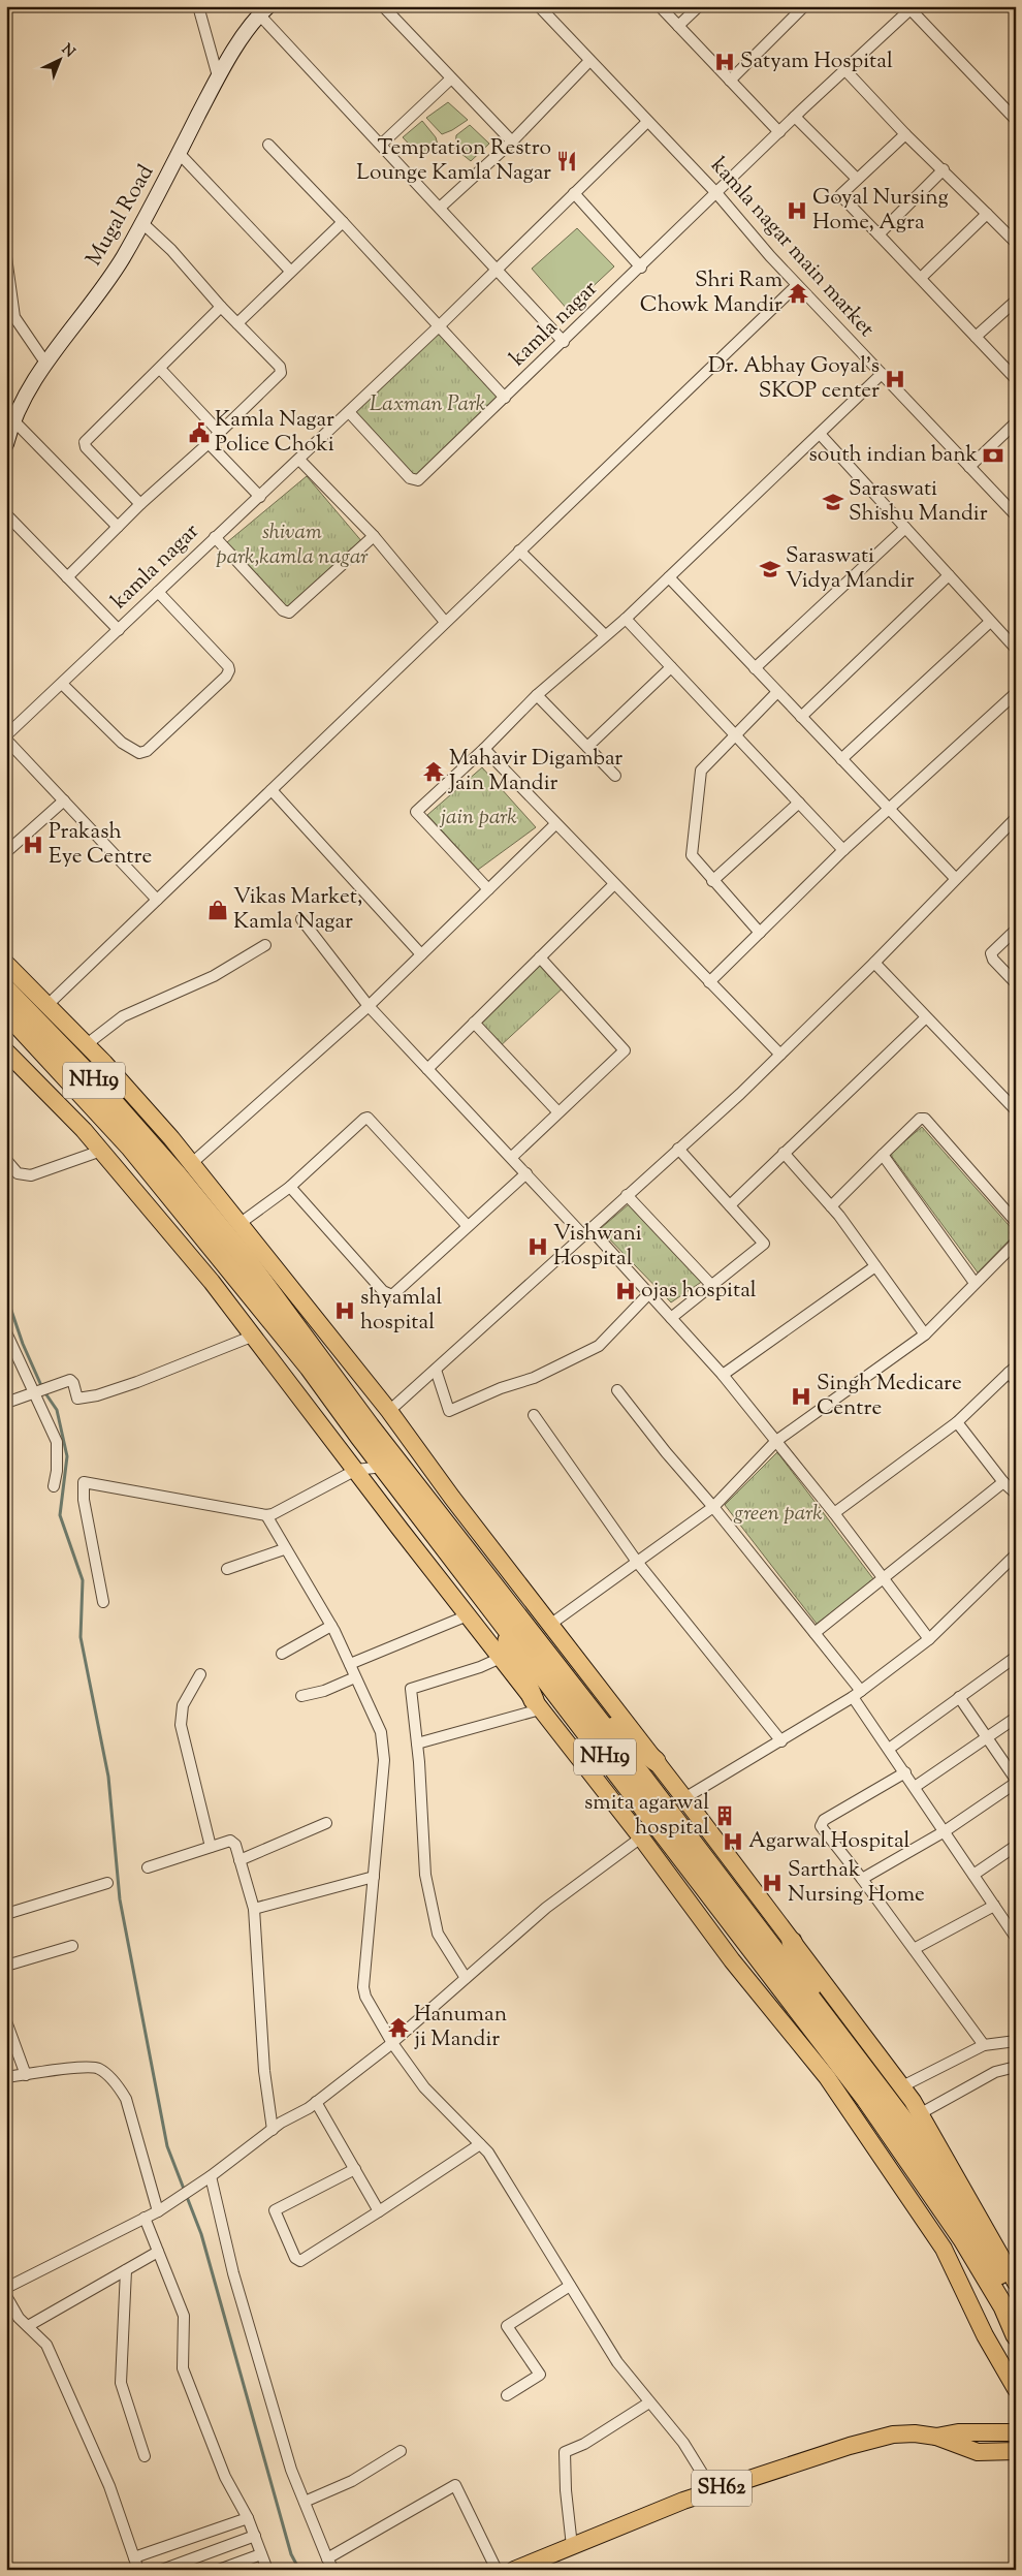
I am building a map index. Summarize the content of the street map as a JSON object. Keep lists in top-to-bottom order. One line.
{"streets":{"highway":["NH19"],"main road":["SH62"],"street":["Mugal Road","kamla nagar main market","kamla nagar"]},"crossings":[["kamla nagar main market","kamla nagar"]],"parks":["Laxman Park","shivam park,kamla nagar","jain park","green park"],"places":{"hospital":["Satyam Hospital","Goyal Nursing Home, Agra","Dr. Abhay Goyal's SKOP center","Prakash Eye Centre","Vishwani Hospital","ojas hospital","shyamlal hospital","Singh Medicare Centre","Agarwal Hospital","Sarthak Nursing Home"],"restaurant":["Temptation Restro Lounge Kamla Nagar"],"temple":["Shri Ram Chowk Mandir","Mahavir Digambar Jain Mandir","Hanuman ji Mandir"],"public building":["Kamla Nagar Police Choki"],"bank":["south indian bank"],"school or university":["Saraswati Shishu Mandir","Saraswati Vidya Mandir"],"shop":["Vikas Market, Kamla Nagar"],"building":["smita agarwal hospital"]},"north":"top right"}
